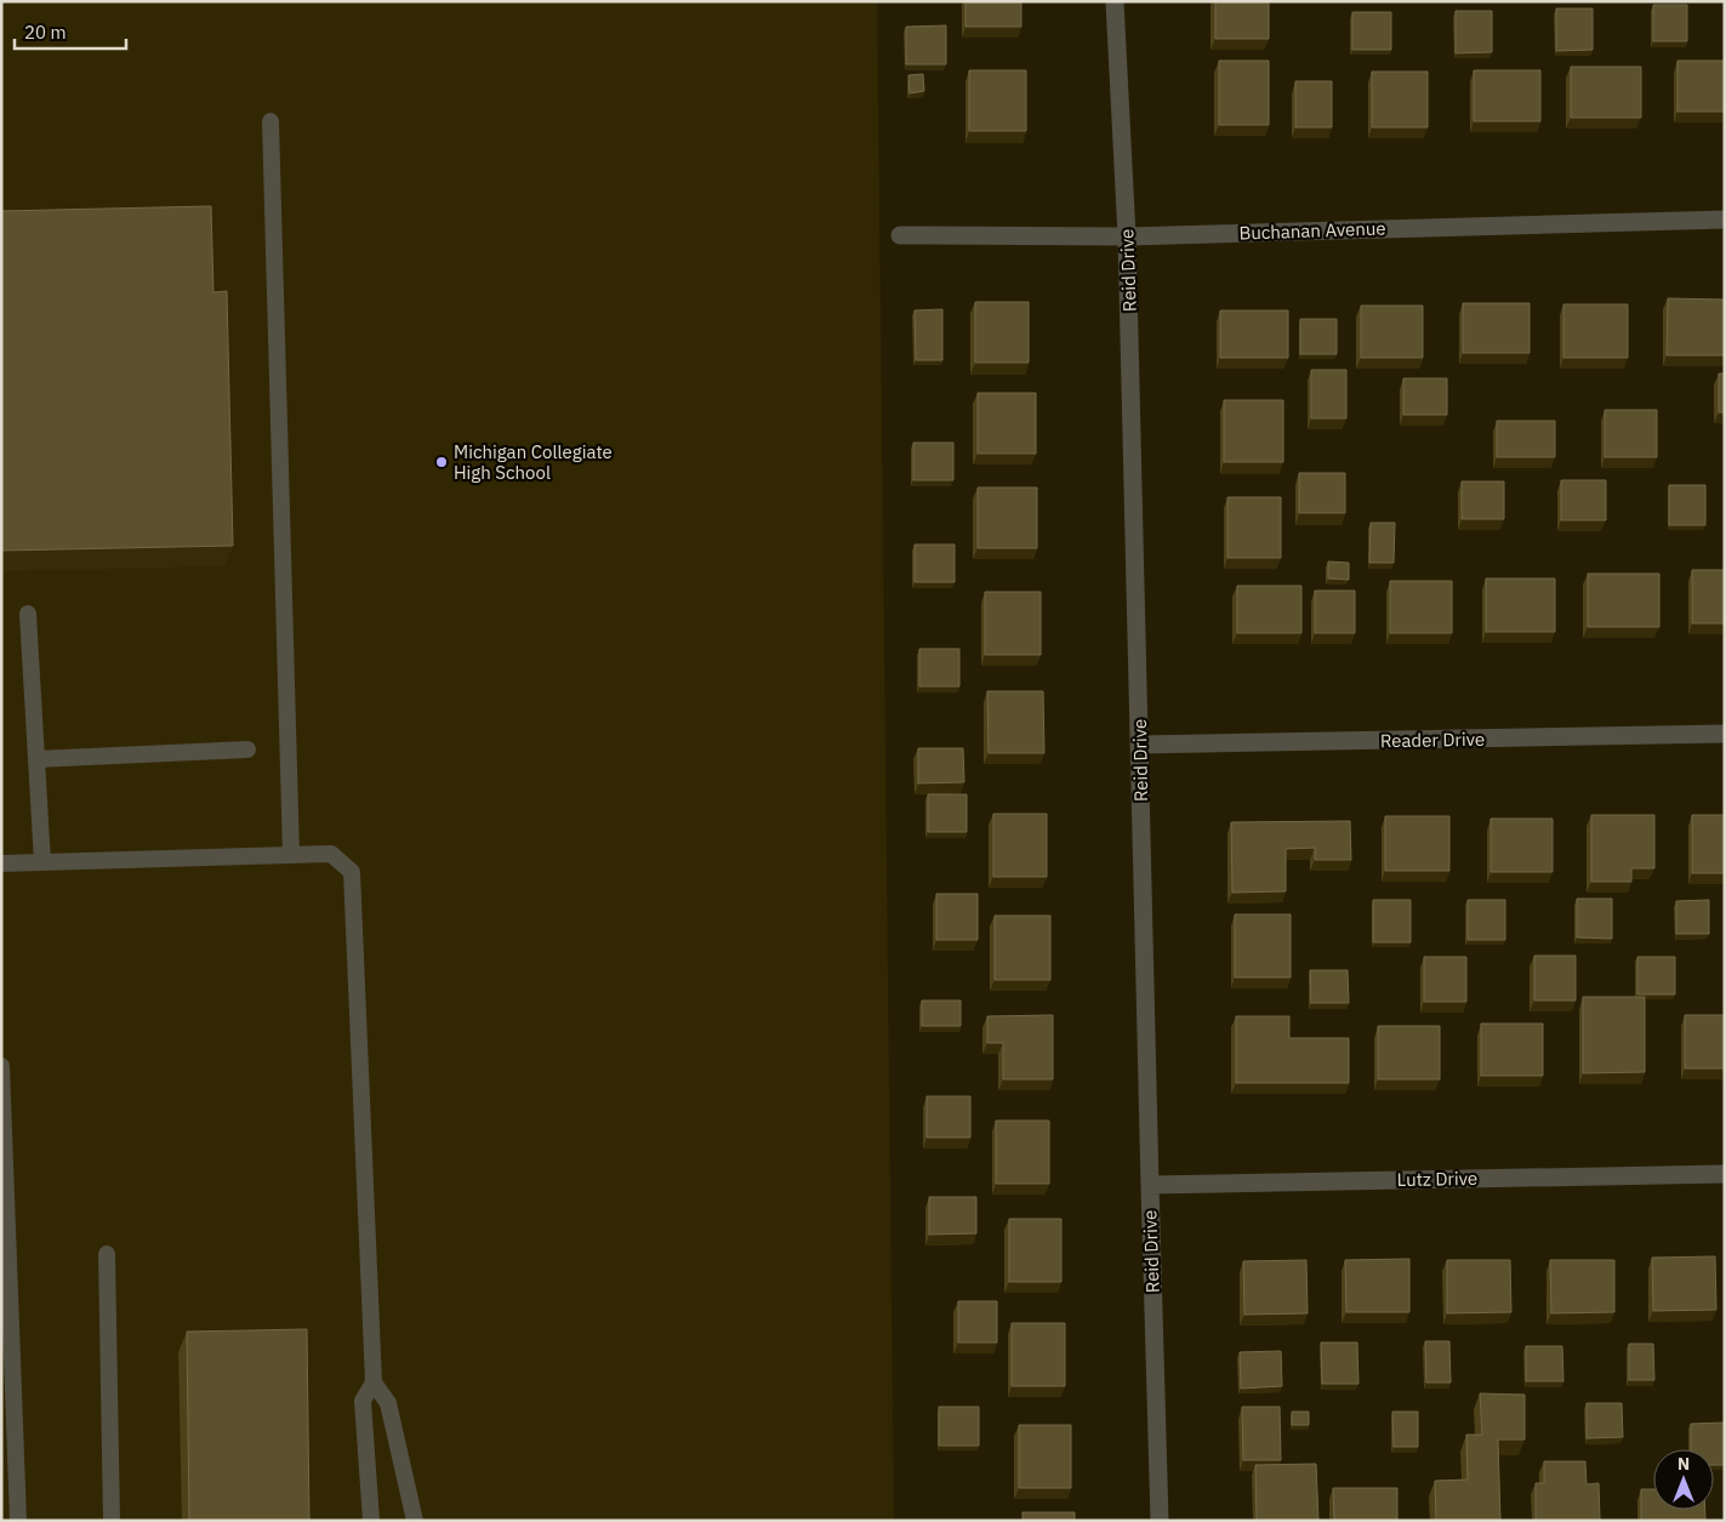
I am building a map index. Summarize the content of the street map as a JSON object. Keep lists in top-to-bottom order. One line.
{"streets":{"street":["Buchanan Avenue","Reid Drive","Reader Drive","Lutz Drive"]},"crossings":[["Buchanan Avenue","Reid Drive"],["Reid Drive","Reader Drive"],["Reid Drive","Lutz Drive"]],"places":["Michigan Collegiate High School"],"scale_bar":"20 m","north":"top"}
